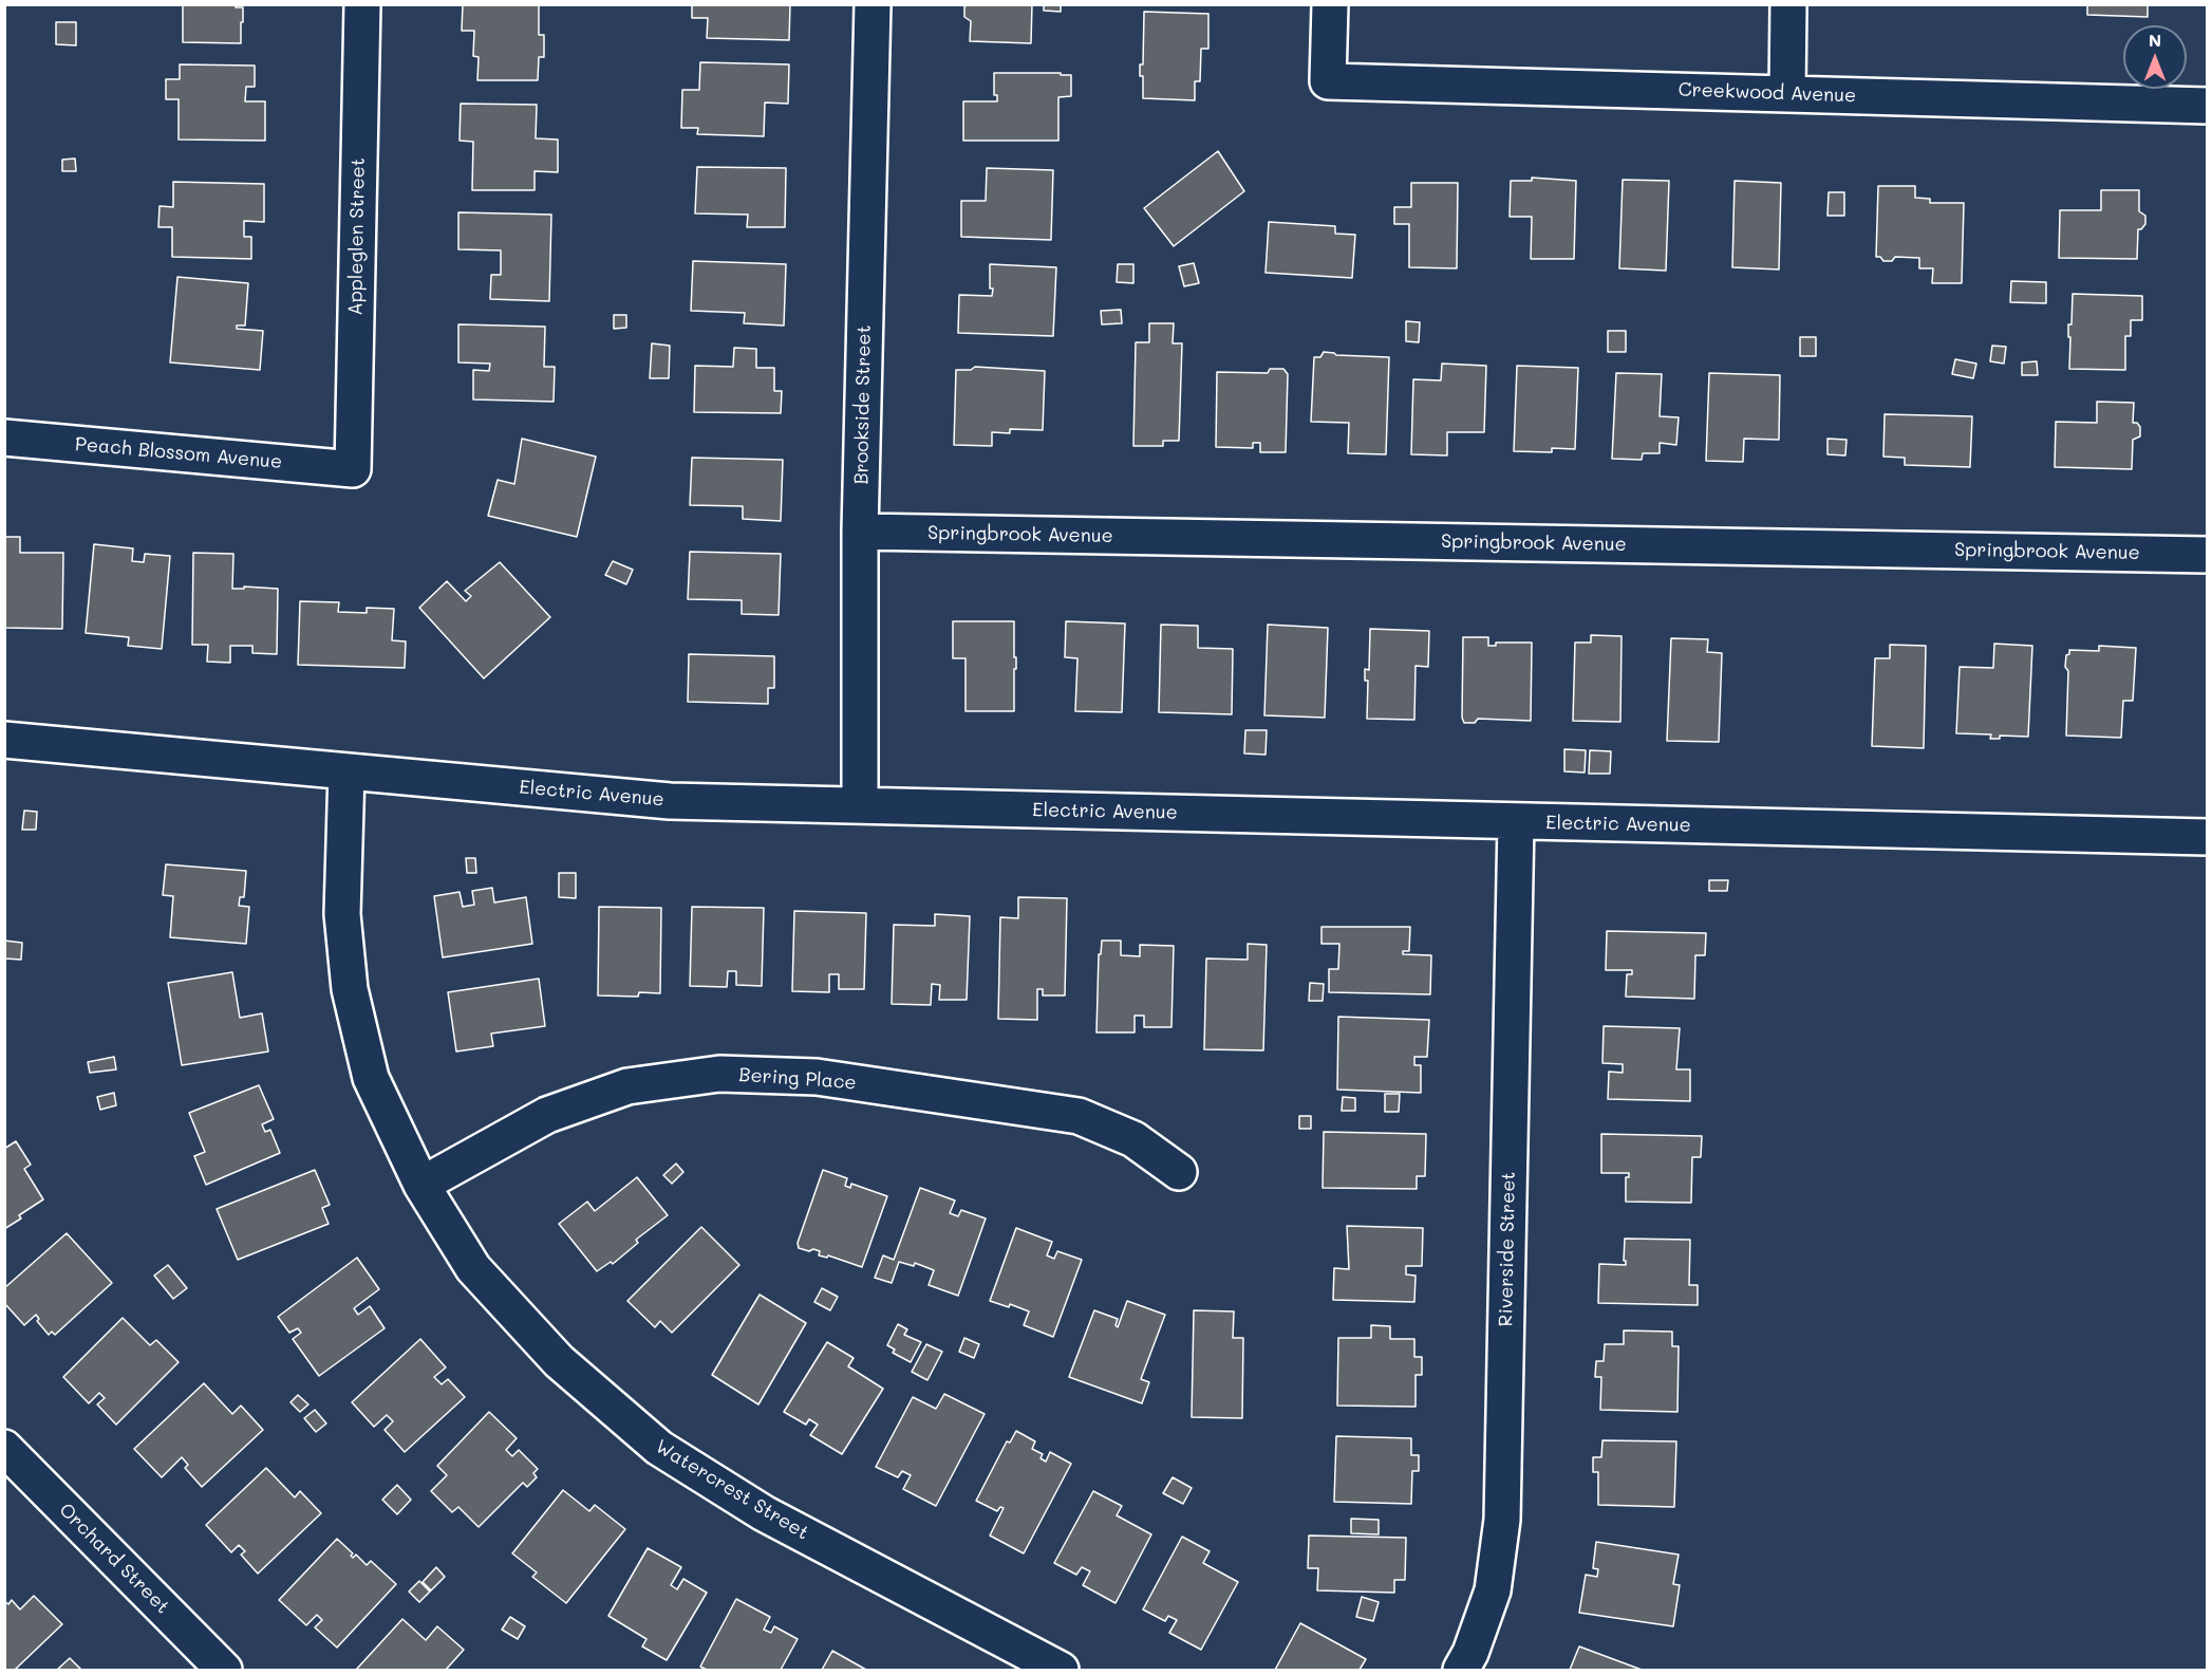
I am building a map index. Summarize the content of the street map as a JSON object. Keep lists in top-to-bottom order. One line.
{"streets":{"street":["Creekwood Avenue","Appleglen Street","Brookside Street","Peach Blossom Avenue","Springbrook Avenue","Electric Avenue","Bering Place","Riverside Street","Watercrest Street","Orchard Street"]},"crossings":[["Appleglen Street","Peach Blossom Avenue"],["Brookside Street","Springbrook Avenue"],["Brookside Street","Electric Avenue"],["Electric Avenue","Riverside Street"],["Electric Avenue","Watercrest Street"],["Bering Place","Watercrest Street"]],"north":"top"}
